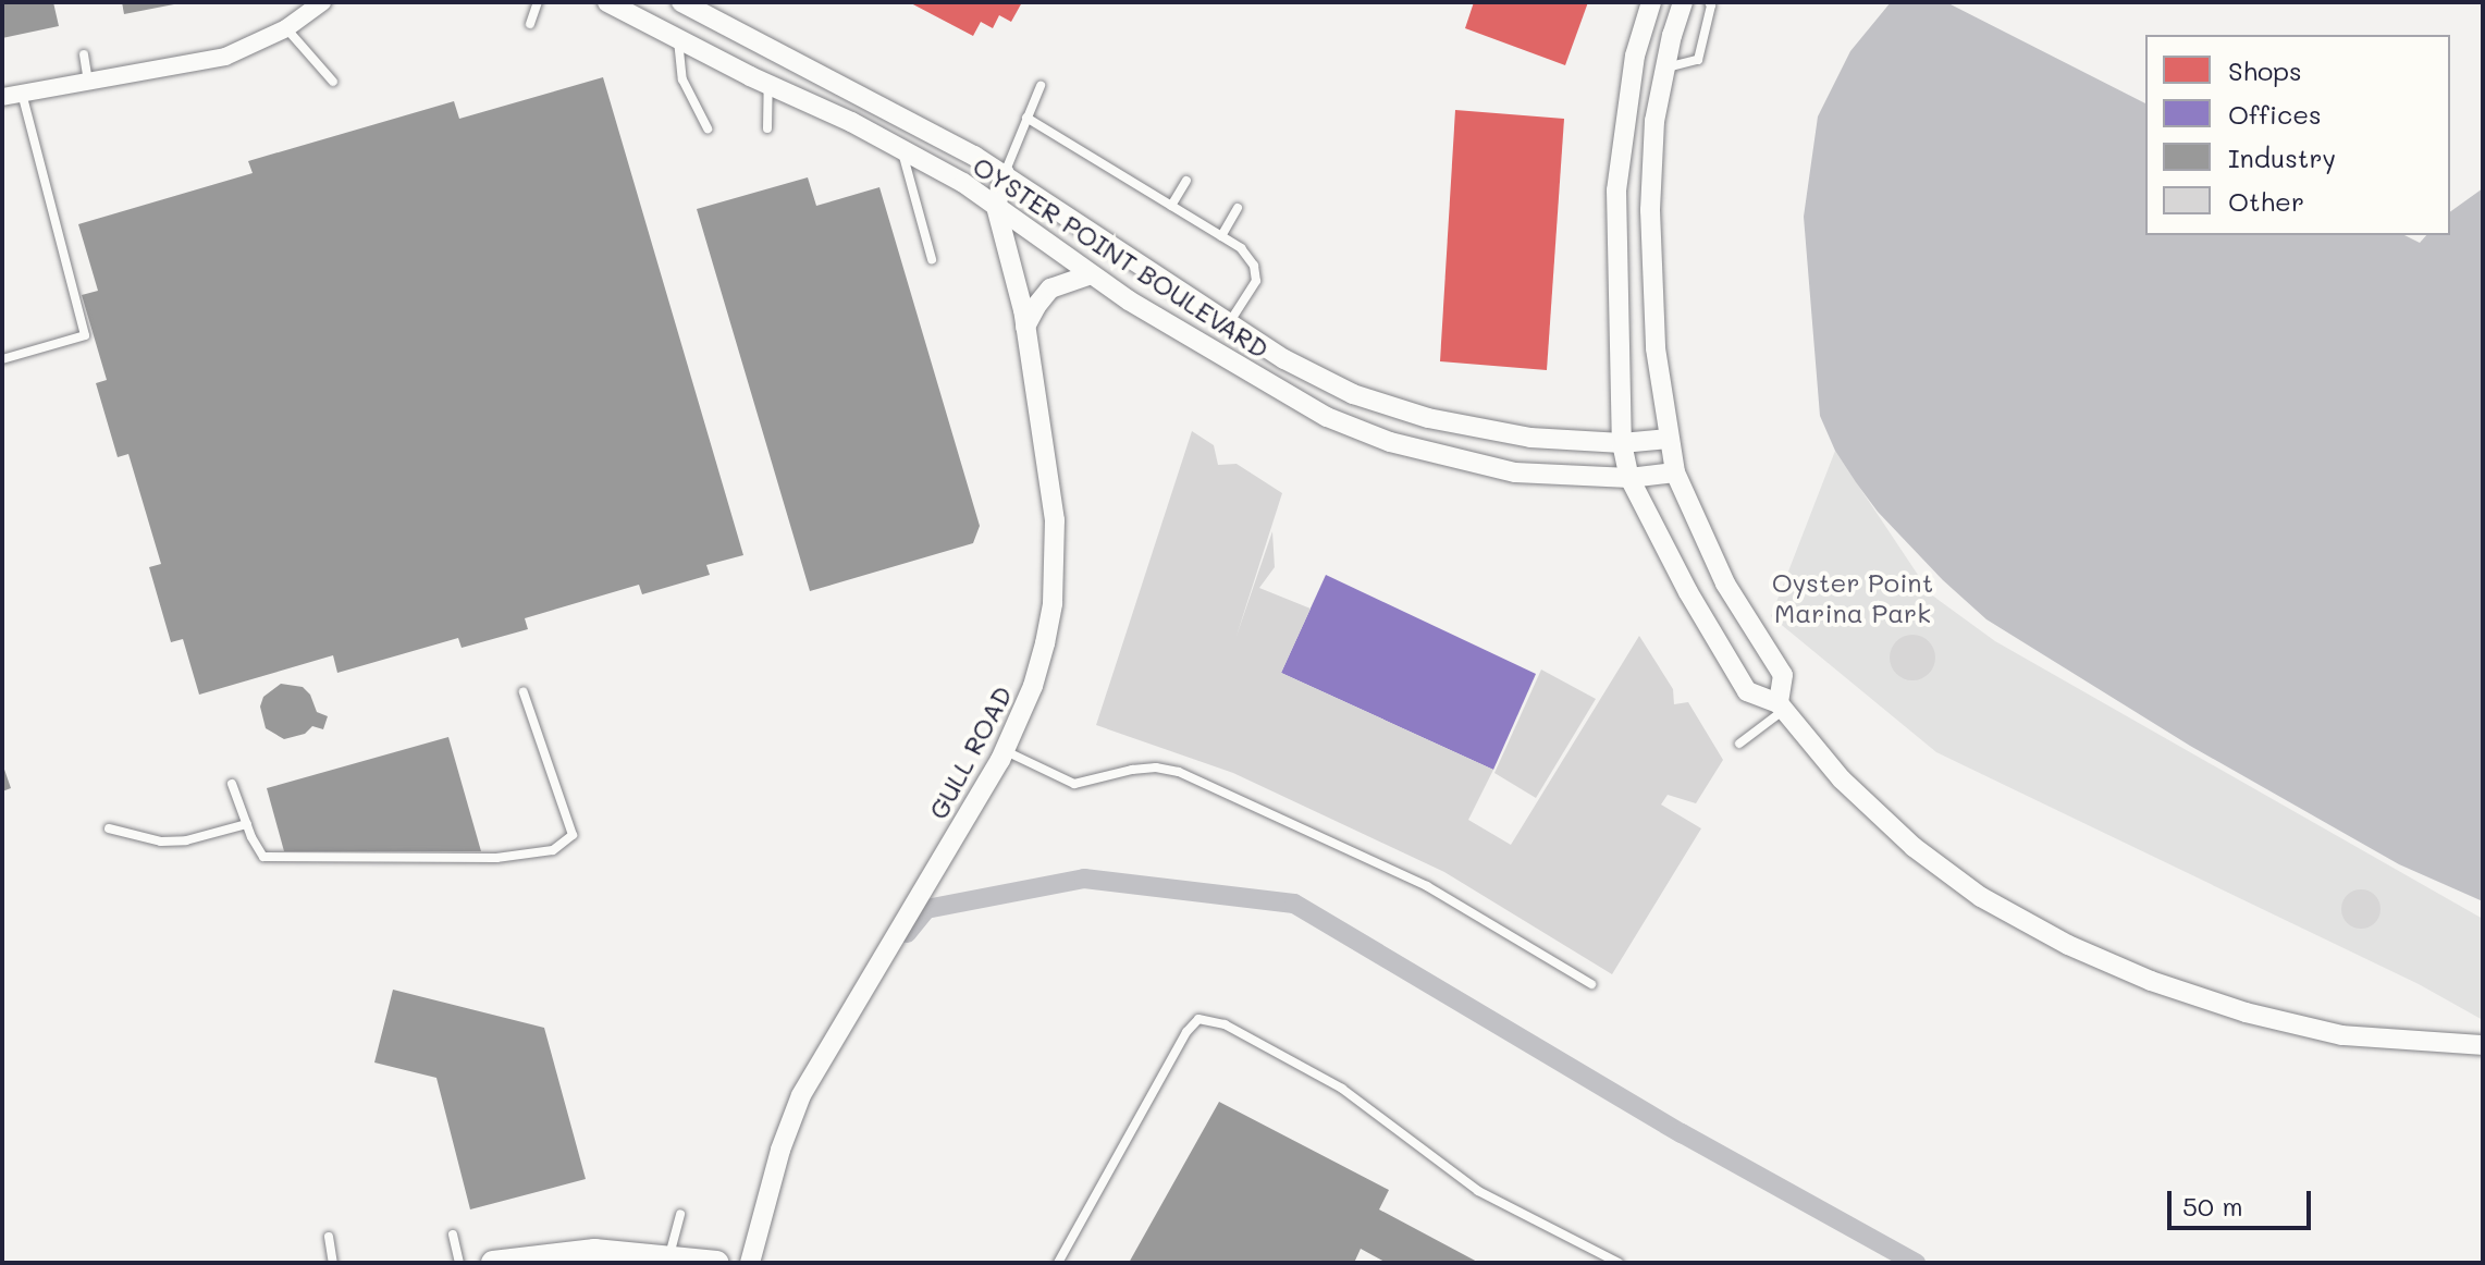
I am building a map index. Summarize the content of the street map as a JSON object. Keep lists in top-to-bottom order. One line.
{"streets":{"street":["OYSTER POINT BOULEVARD","GULL ROAD"]},"crossings":[["OYSTER POINT BOULEVARD","GULL ROAD"]],"parks":["Oyster Point Marina Park"],"legend":["Shops","Offices","Industry","Other"],"scale_bar":"50 m"}
